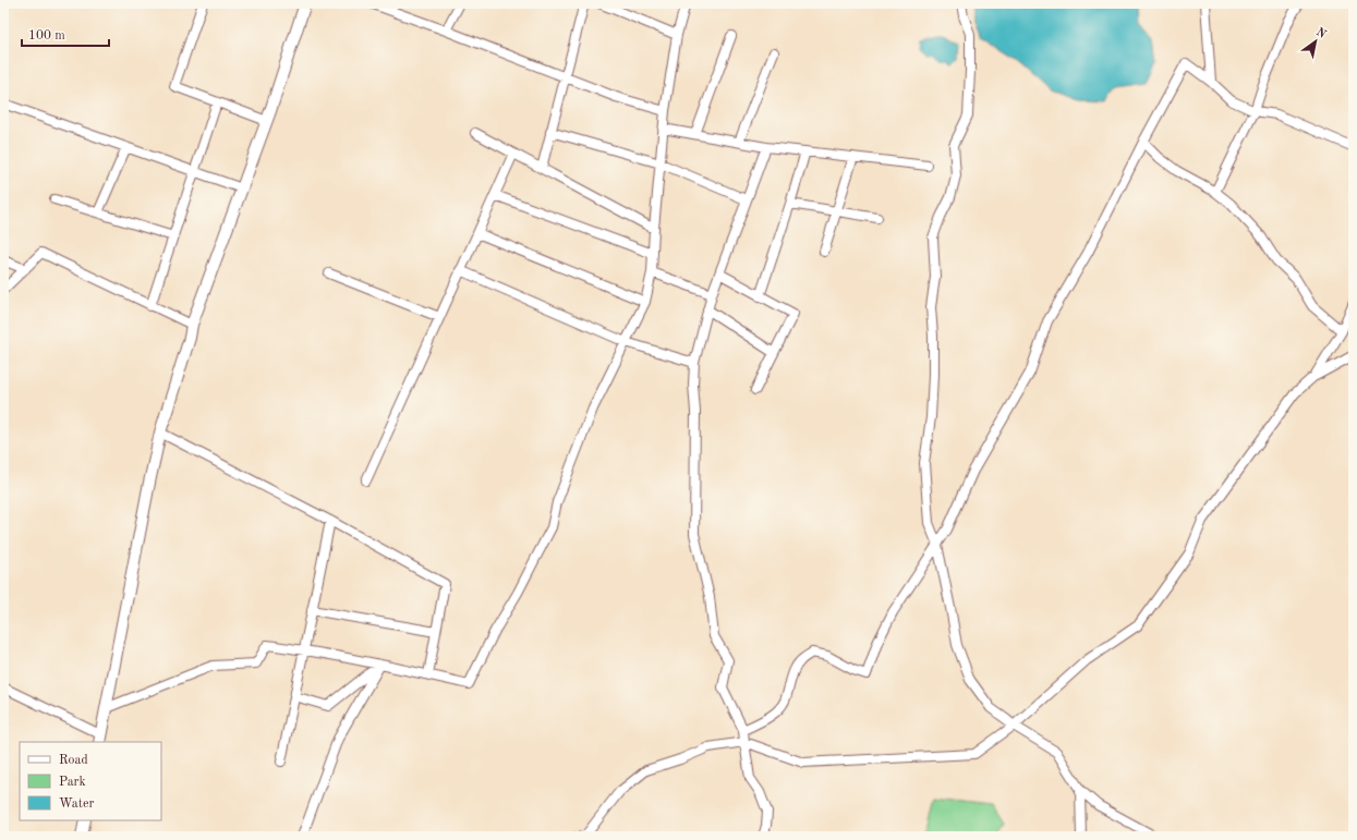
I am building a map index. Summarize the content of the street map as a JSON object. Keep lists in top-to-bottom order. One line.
{"legend":["Road","Park","Water"],"scale_bar":"100 m","north":"top right"}
